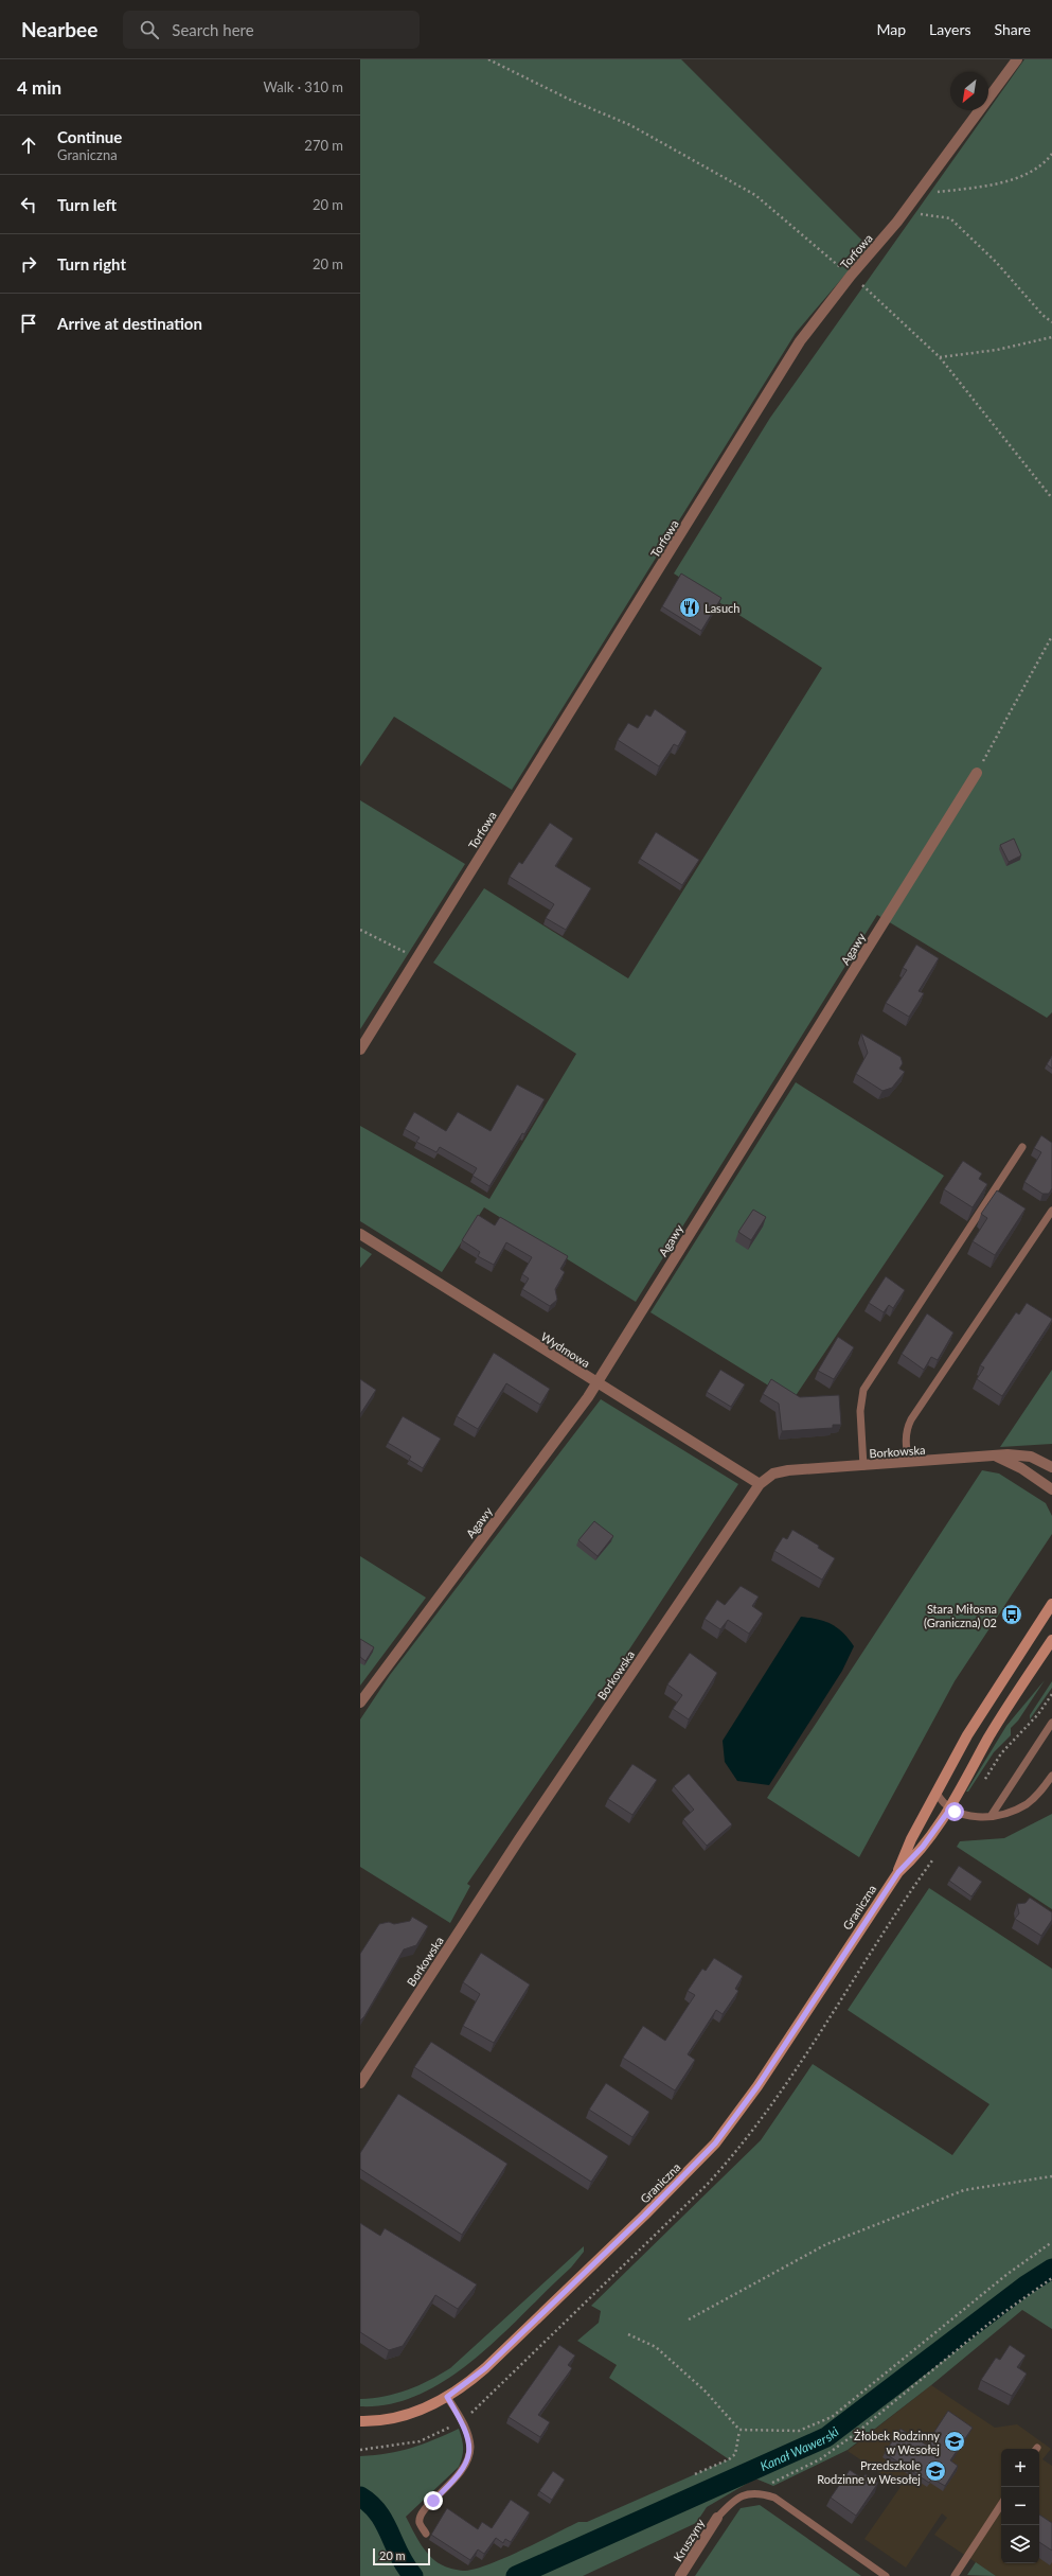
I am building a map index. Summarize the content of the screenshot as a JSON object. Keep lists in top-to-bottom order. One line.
{"streets":{"street":["Torfowa","Agawy","Wydmowa","Borkowska","Graniczna","Kruszyny"]},"crossings":[["Agawy","Wydmowa"],["Wydmowa","Borkowska"]],"water":["Kanał Wawerski"],"places":{"restaurant":["Lasuch"],"bus stop":["Stara Miłosna (Graniczna) 02"],"school or university":["Żłobek Rodzinny w Wesołej","Przedszkole Rodzinne w Wesołej"]},"scale_bar":"20 m","north":"bottom left","page":{"header":"Nearbee","search":"Search here","nav":["Map","Layers","Share"],"heading":["4 min","Walk · 310 m"],"list":[["Continue","Graniczna","270 m"],["Turn left","20 m"],["Turn right","20 m"],"Arrive at destination"],"map_buttons":["+","−"],"scale":"20 m"}}
